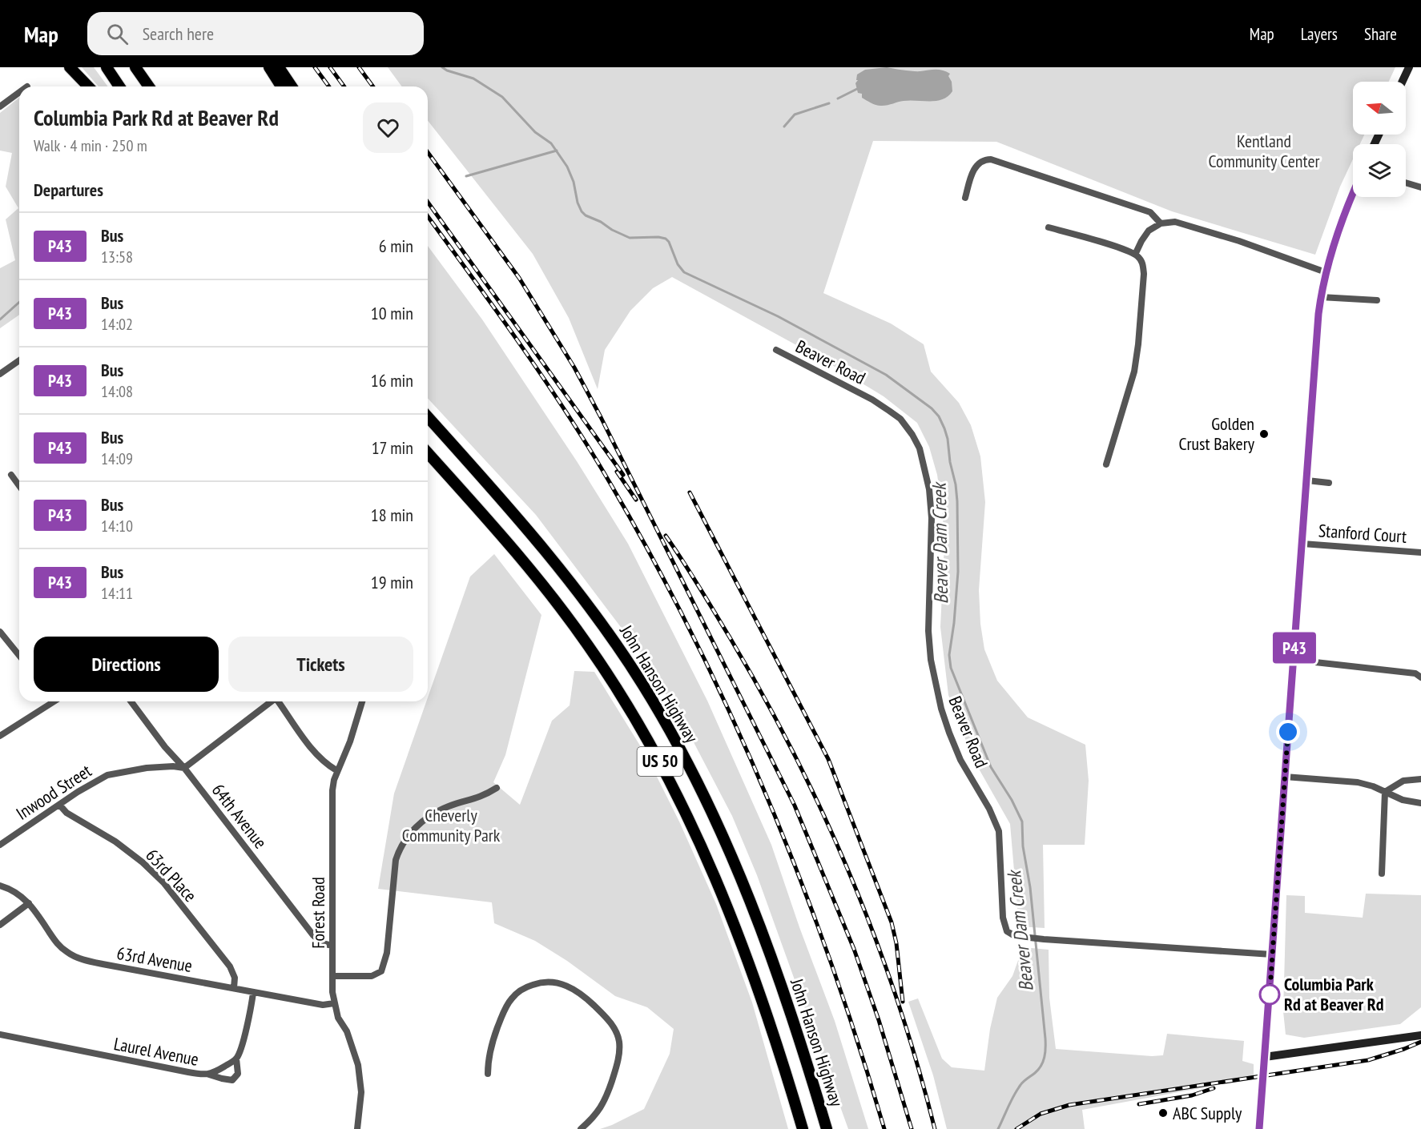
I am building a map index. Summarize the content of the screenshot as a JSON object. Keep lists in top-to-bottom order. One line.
{"streets":{"highway":["John Hanson Highway","US 50"],"street":["Beaver Road","Stanford Court","Inwood Street","64th Avenue","63rd Place","Forest Road","63rd Avenue","Laurel Avenue"]},"crossings":[["Inwood Street","64th Avenue"],["Inwood Street","63rd Place"],["64th Avenue","Forest Road"],["63rd Place","63rd Avenue"],["Forest Road","63rd Avenue"]],"water":["Beaver Dam Creek"],"parks":["Kentland Community Center","Cheverly Community Park"],"places":["Golden Crust Bakery","Columbia Park Rd at Beaver Rd","ABC Supply"],"lines":["bus line P43"],"north":"left","page":{"header":"Map","search":"Search here","nav":["Map","Layers","Share"],"on_map":"P43","heading":[["Columbia Park Rd at Beaver Rd","Walk · 4 min · 250 m"],"Departures"],"list":[{"mark":"P43","name":"Bus","note":"13:58","value":"6 min"},{"mark":"P43","name":"Bus","note":"14:02","value":"10 min"},{"mark":"P43","name":"Bus","note":"14:08","value":"16 min"},{"mark":"P43","name":"Bus","note":"14:09","value":"17 min"},{"mark":"P43","name":"Bus","note":"14:10","value":"18 min"},{"mark":"P43","name":"Bus","note":"14:11","value":"19 min"}],"buttons":["Directions","Tickets"]}}
